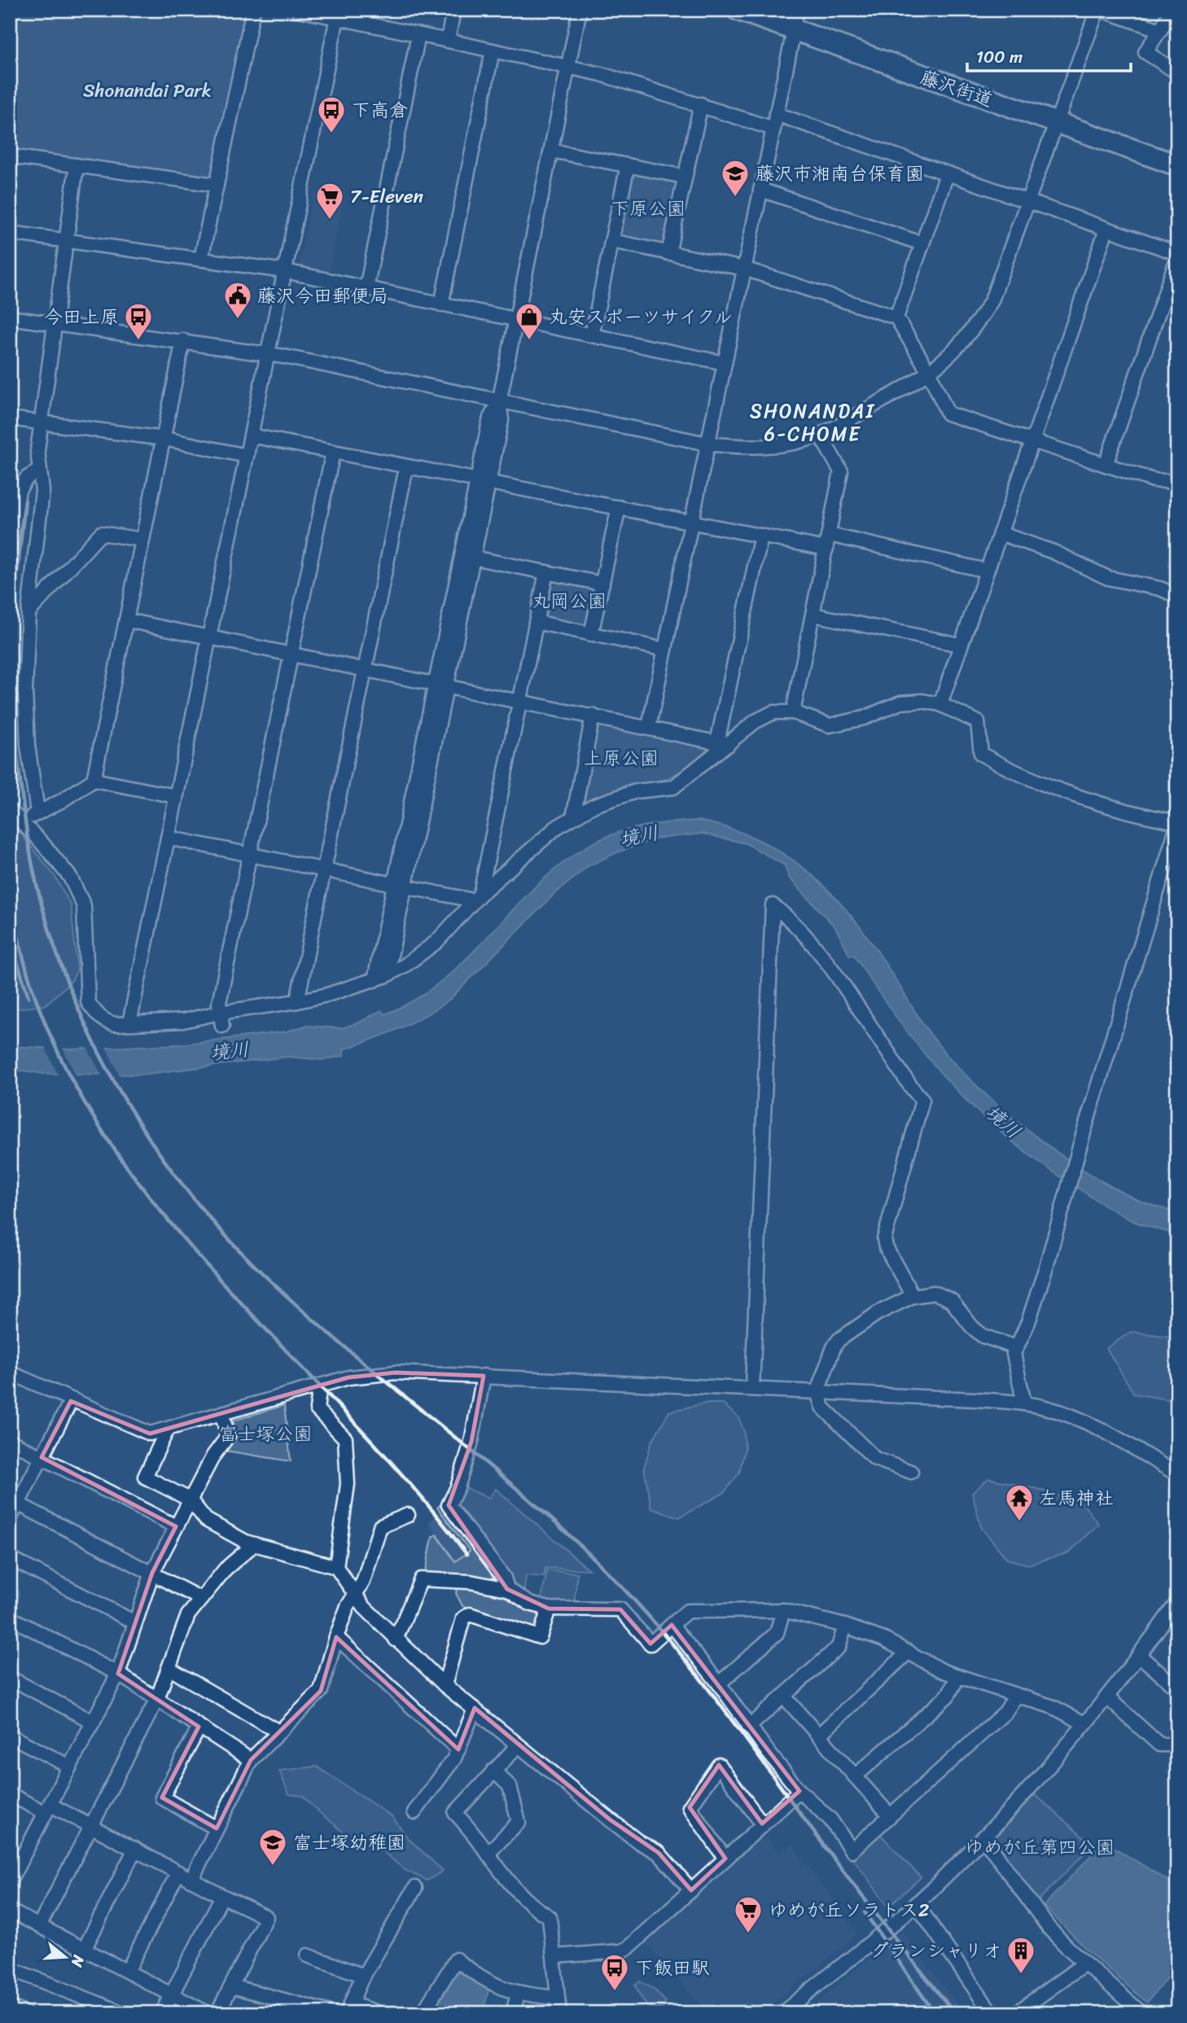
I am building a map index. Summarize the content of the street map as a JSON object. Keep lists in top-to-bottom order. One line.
{"streets":{"highway":["藤沢街道"]},"districts":["SHONANDAI 6-CHOME"],"water":["境川"],"parks":["Shonandai Park","下原公園","丸岡公園","上原公園","富士塚公園","ゆめが丘第四公園"],"places":{"bus stop":["下高倉","今田上原","下飯田駅"],"school or university":["藤沢市湘南台保育園","富士塚幼稚園"],"supermarket":["7-Eleven","ゆめが丘ソラトス2"],"public building":["藤沢今田郵便局"],"shop":["丸安スポーツサイクル"],"temple":["左馬神社"],"building":["グランシャリオ"]},"scale_bar":"100 m","north":"right"}
